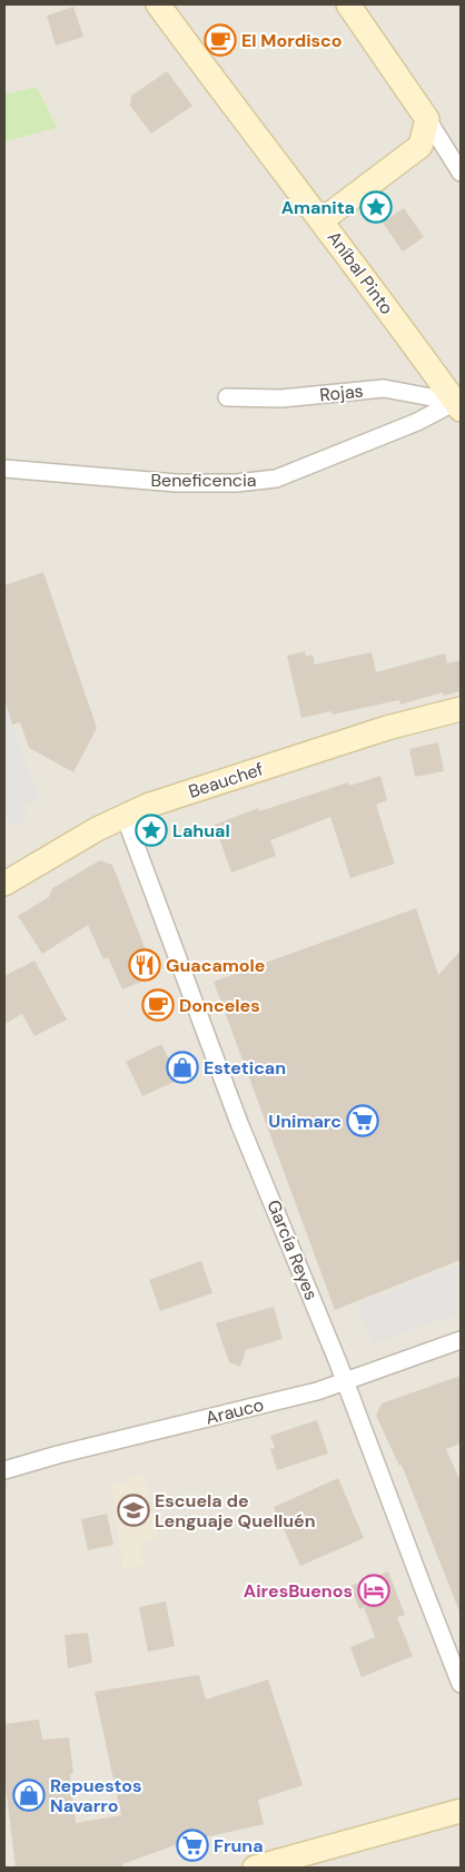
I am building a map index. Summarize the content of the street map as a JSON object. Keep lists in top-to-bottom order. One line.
{"streets":{"main road":["Aníbal Pinto","Beauchef"],"street":["Rojas","Beneficencia","García Reyes","Arauco"]},"crossings":[["Aníbal Pinto","Rojas"],["Aníbal Pinto","Beneficencia"],["Rojas","Beneficencia"],["Beauchef","García Reyes"],["García Reyes","Arauco"]],"places":{"cafe":["El Mordisco","Donceles"],"place":["Amanita","Lahual"],"restaurant":["Guacamole"],"shop":["Estetican","Repuestos Navarro"],"supermarket":["Unimarc","Fruna"],"school or university":["Escuela de Lenguaje Quelluén"],"hotel":["AiresBuenos"]}}
